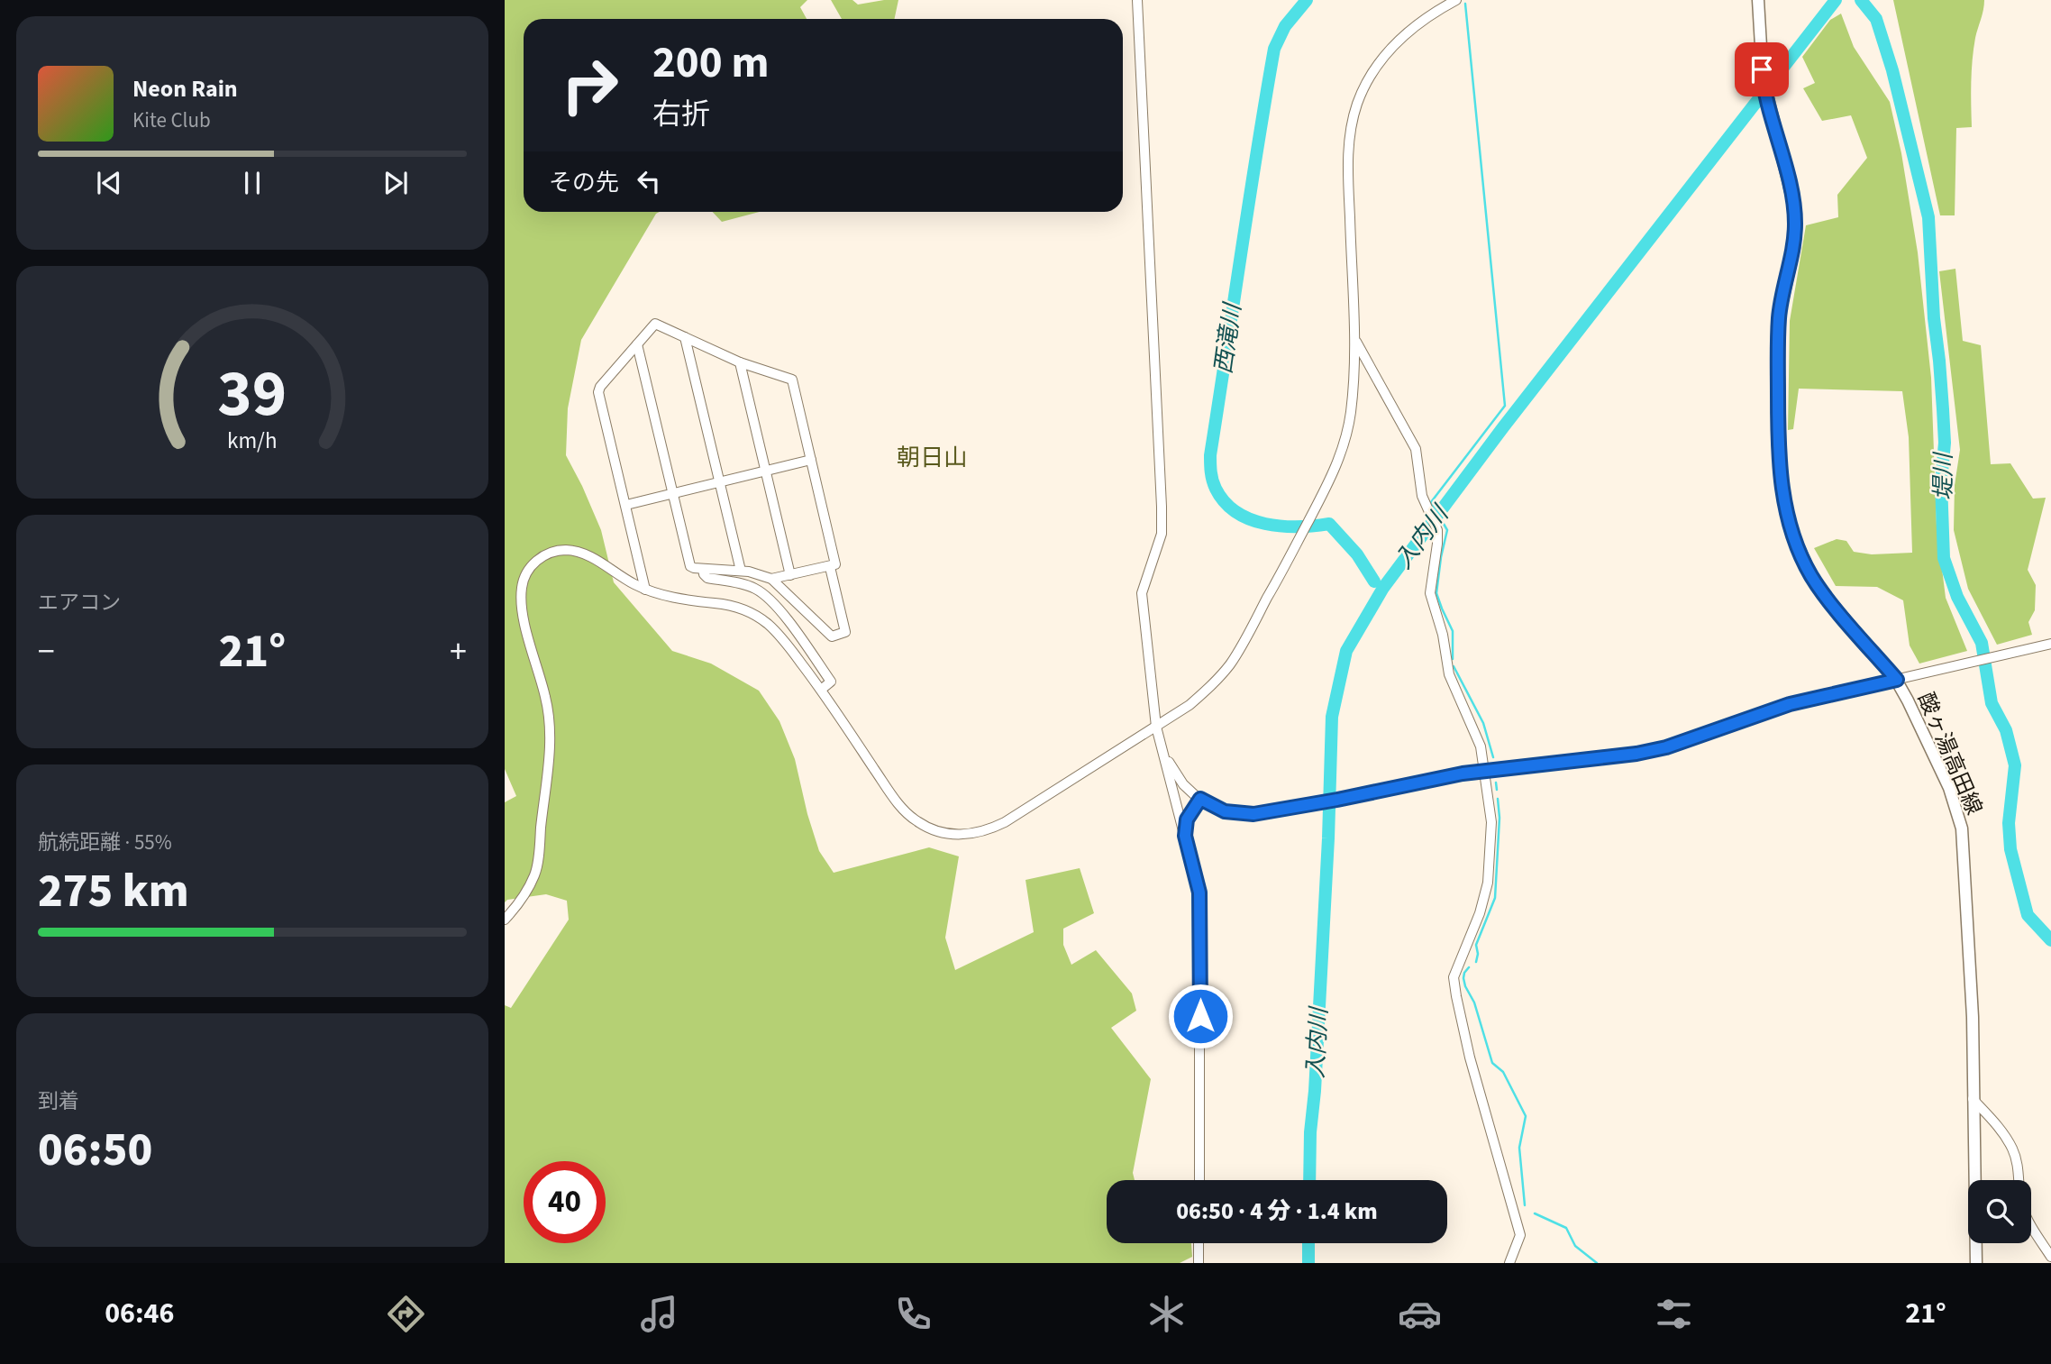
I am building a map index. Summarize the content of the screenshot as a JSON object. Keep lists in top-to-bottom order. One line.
{"streets":{"main road":["酸ヶ湯高田線"]},"districts":["朝日山"],"water":["西滝川","堤川","入内川"],"page":{"turn":["200 m","右折"],"song":["Neon Rain","Kite Club"],"then":"その先","tile":["エアコン",["航続距離 · 55%","275 km"],["到着","06:50"]],"heat":["−","21°","+"],"limit":"40","trip":"06:50 · 4 分 · 1.4 km","tabs":["06:46","21°"],"gauge":["39","km/h"]}}
